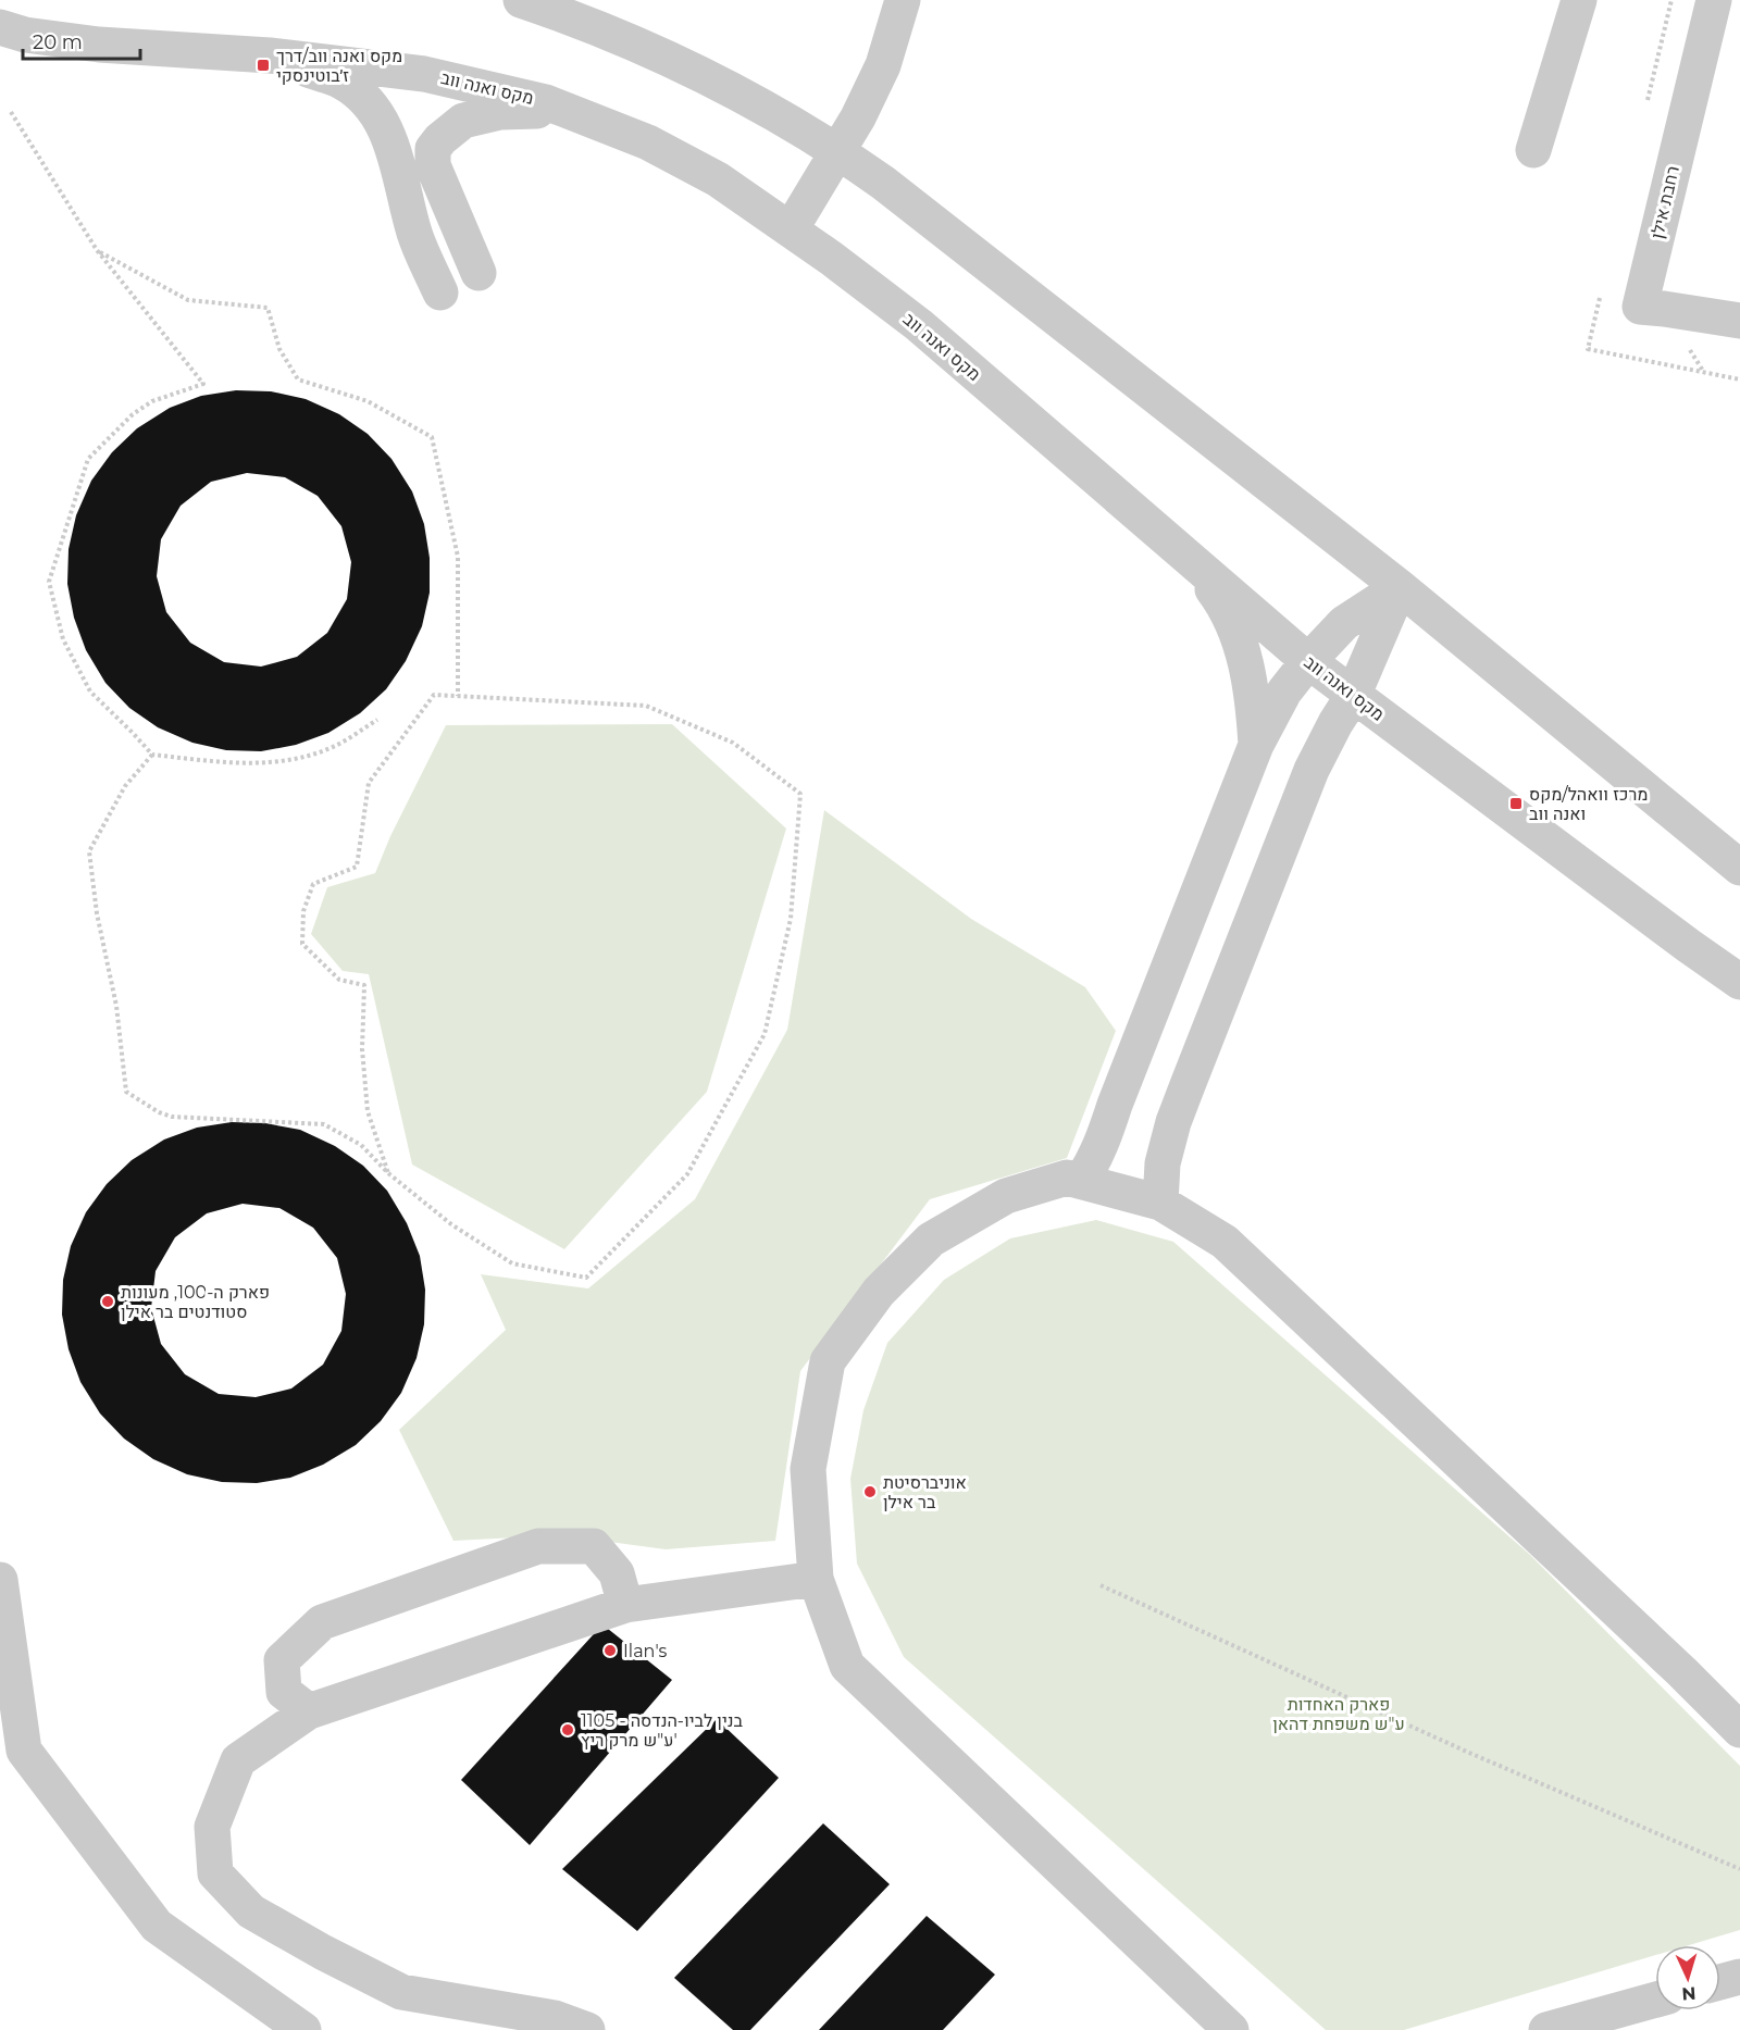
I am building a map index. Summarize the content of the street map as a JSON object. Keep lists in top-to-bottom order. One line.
{"streets":{"street":["מקס ואנה ווב","רחבת אילן"]},"parks":["פארק האחדות ע\"ש משפחת דהאן"],"places":{"transit":["מקס ואנה ווב/דרך ז׳בוטינסקי","מרכז וואהל/מקס ואנה ווב"],"other":["פארק ה-100, מעונות סטודנטים בר אילן","אוניברסיטת בר אילן","Ilan's","1105 - בנין לביו-הנדסה ע\"ש מרק ריץ'"]},"scale_bar":"20 m","north":"bottom"}
